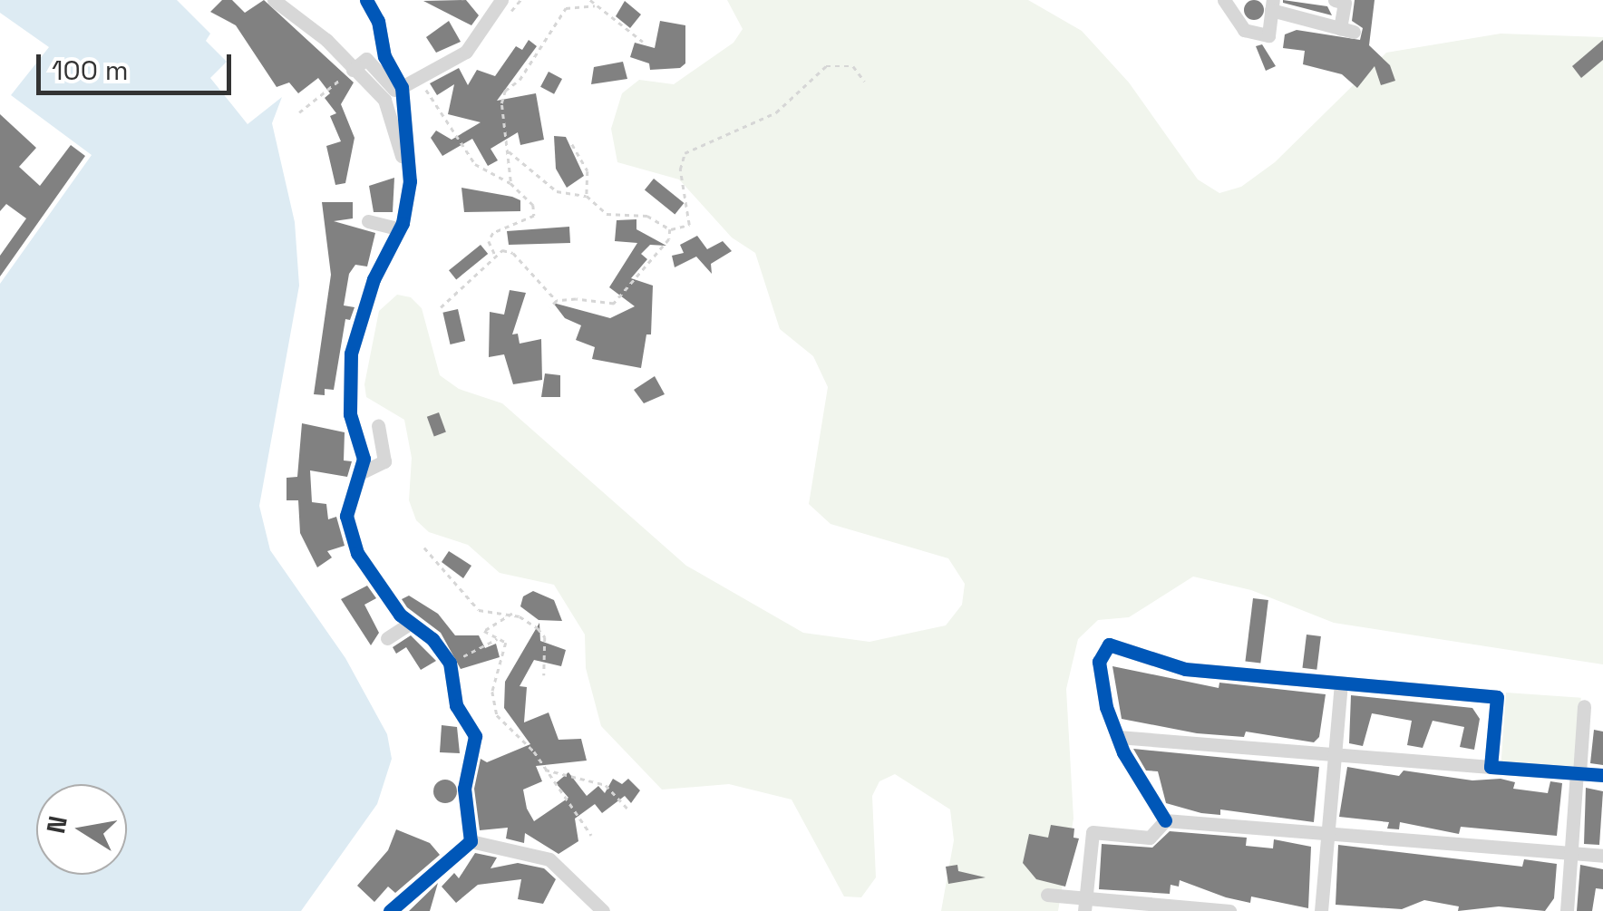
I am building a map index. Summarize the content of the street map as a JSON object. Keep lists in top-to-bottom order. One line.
{"scale_bar":"100 m","north":"left"}
